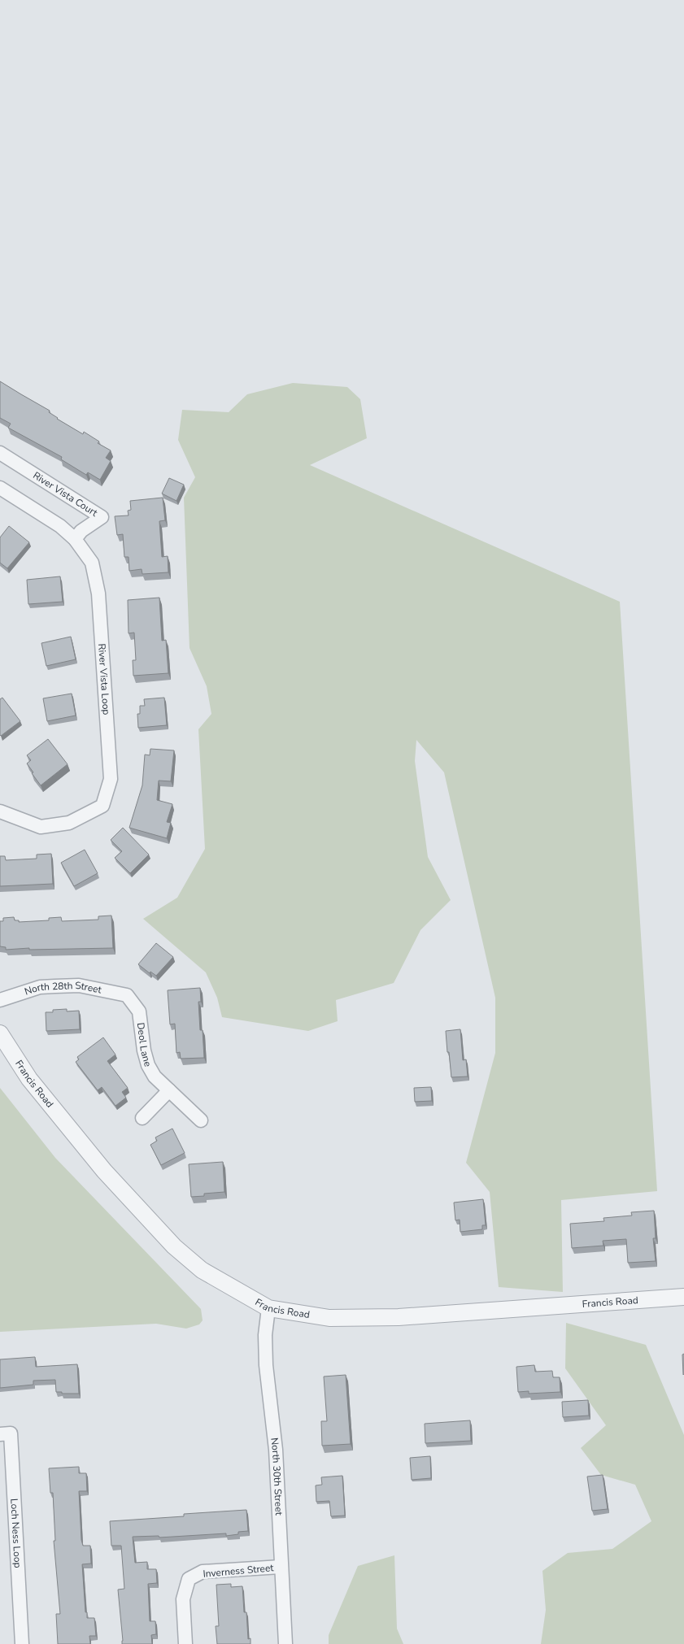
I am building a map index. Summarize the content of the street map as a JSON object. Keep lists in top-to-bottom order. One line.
{"streets":{"street":["River Vista Court","River Vista Loop","North 28th Street","Deol Lane","Francis Road","North 30th Street","Loch Ness Loop","Inverness Street"]},"crossings":[["River Vista Court","River Vista Loop"],["North 28th Street","Deol Lane"],["Francis Road","North 30th Street"],["North 30th Street","Inverness Street"]]}
